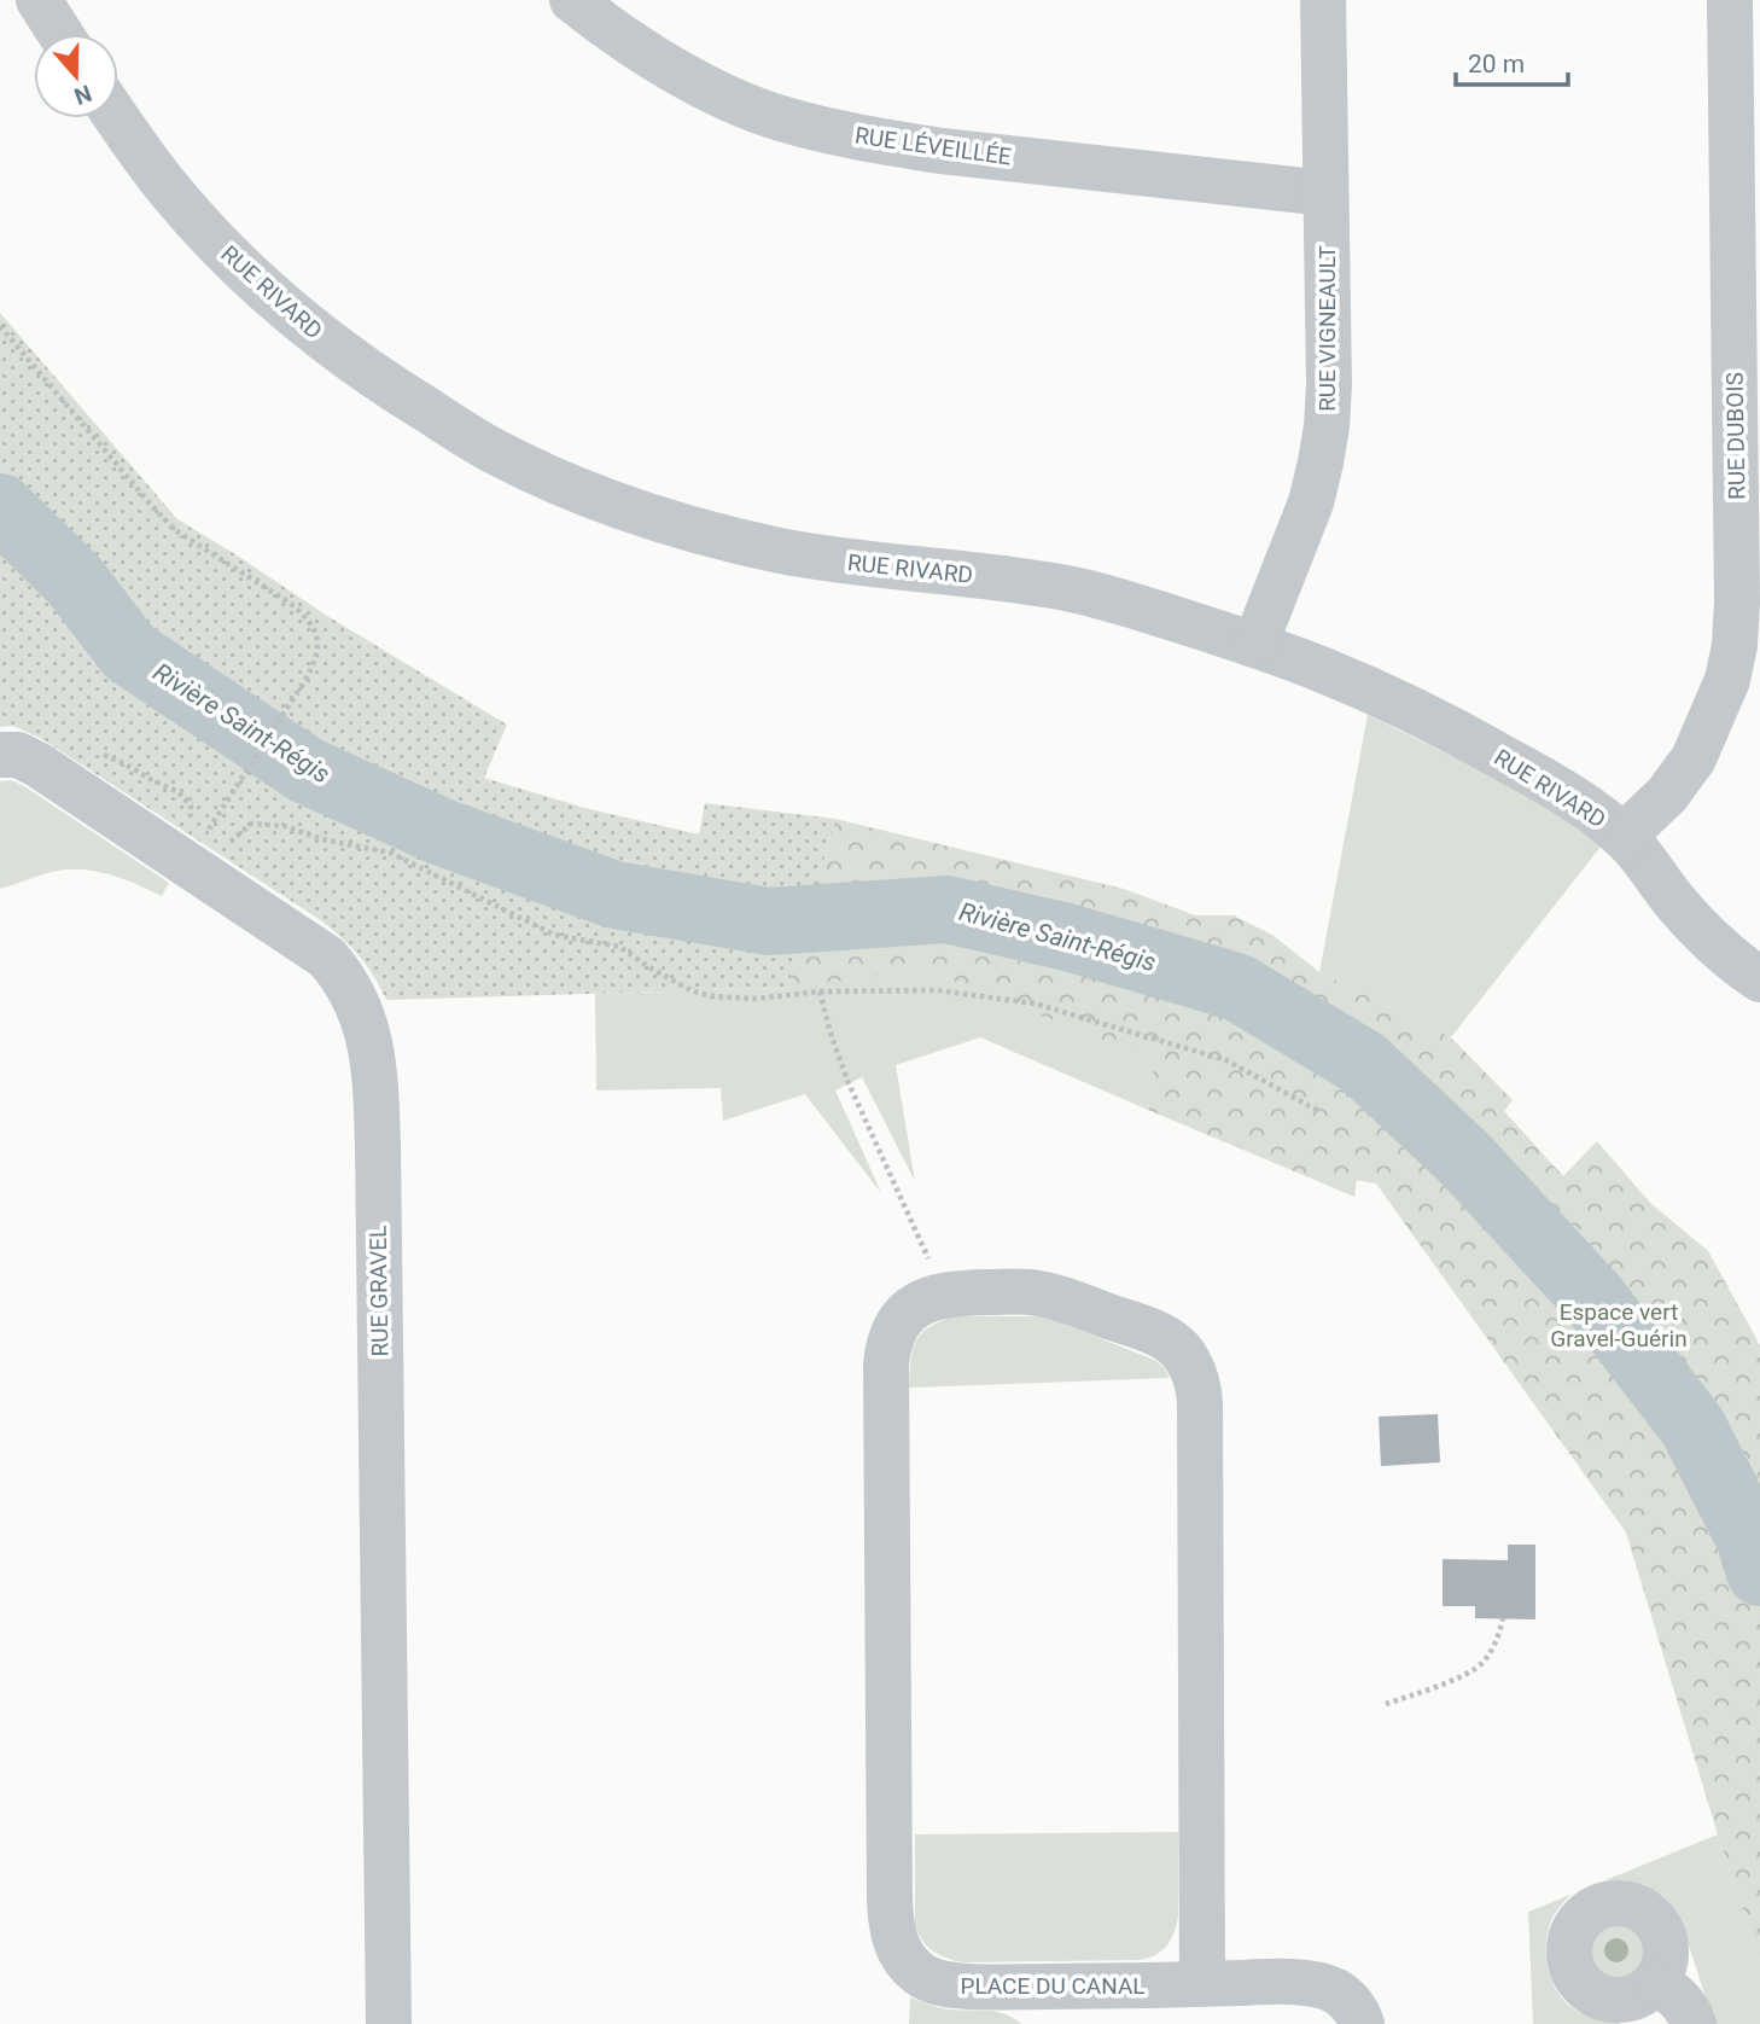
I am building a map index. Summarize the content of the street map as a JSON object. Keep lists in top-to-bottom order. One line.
{"streets":{"street":["RUE LÉVEILLÉE","RUE RIVARD","RUE VIGNEAULT","RUE DUBOIS","RUE GRAVEL","PLACE DU CANAL"]},"crossings":[["RUE LÉVEILLÉE","RUE VIGNEAULT"],["RUE RIVARD","RUE VIGNEAULT"],["RUE RIVARD","RUE DUBOIS"]],"water":["Rivière Saint-Régis"],"parks":["Espace vert Gravel-Guérin"],"scale_bar":"20 m","north":"bottom"}
